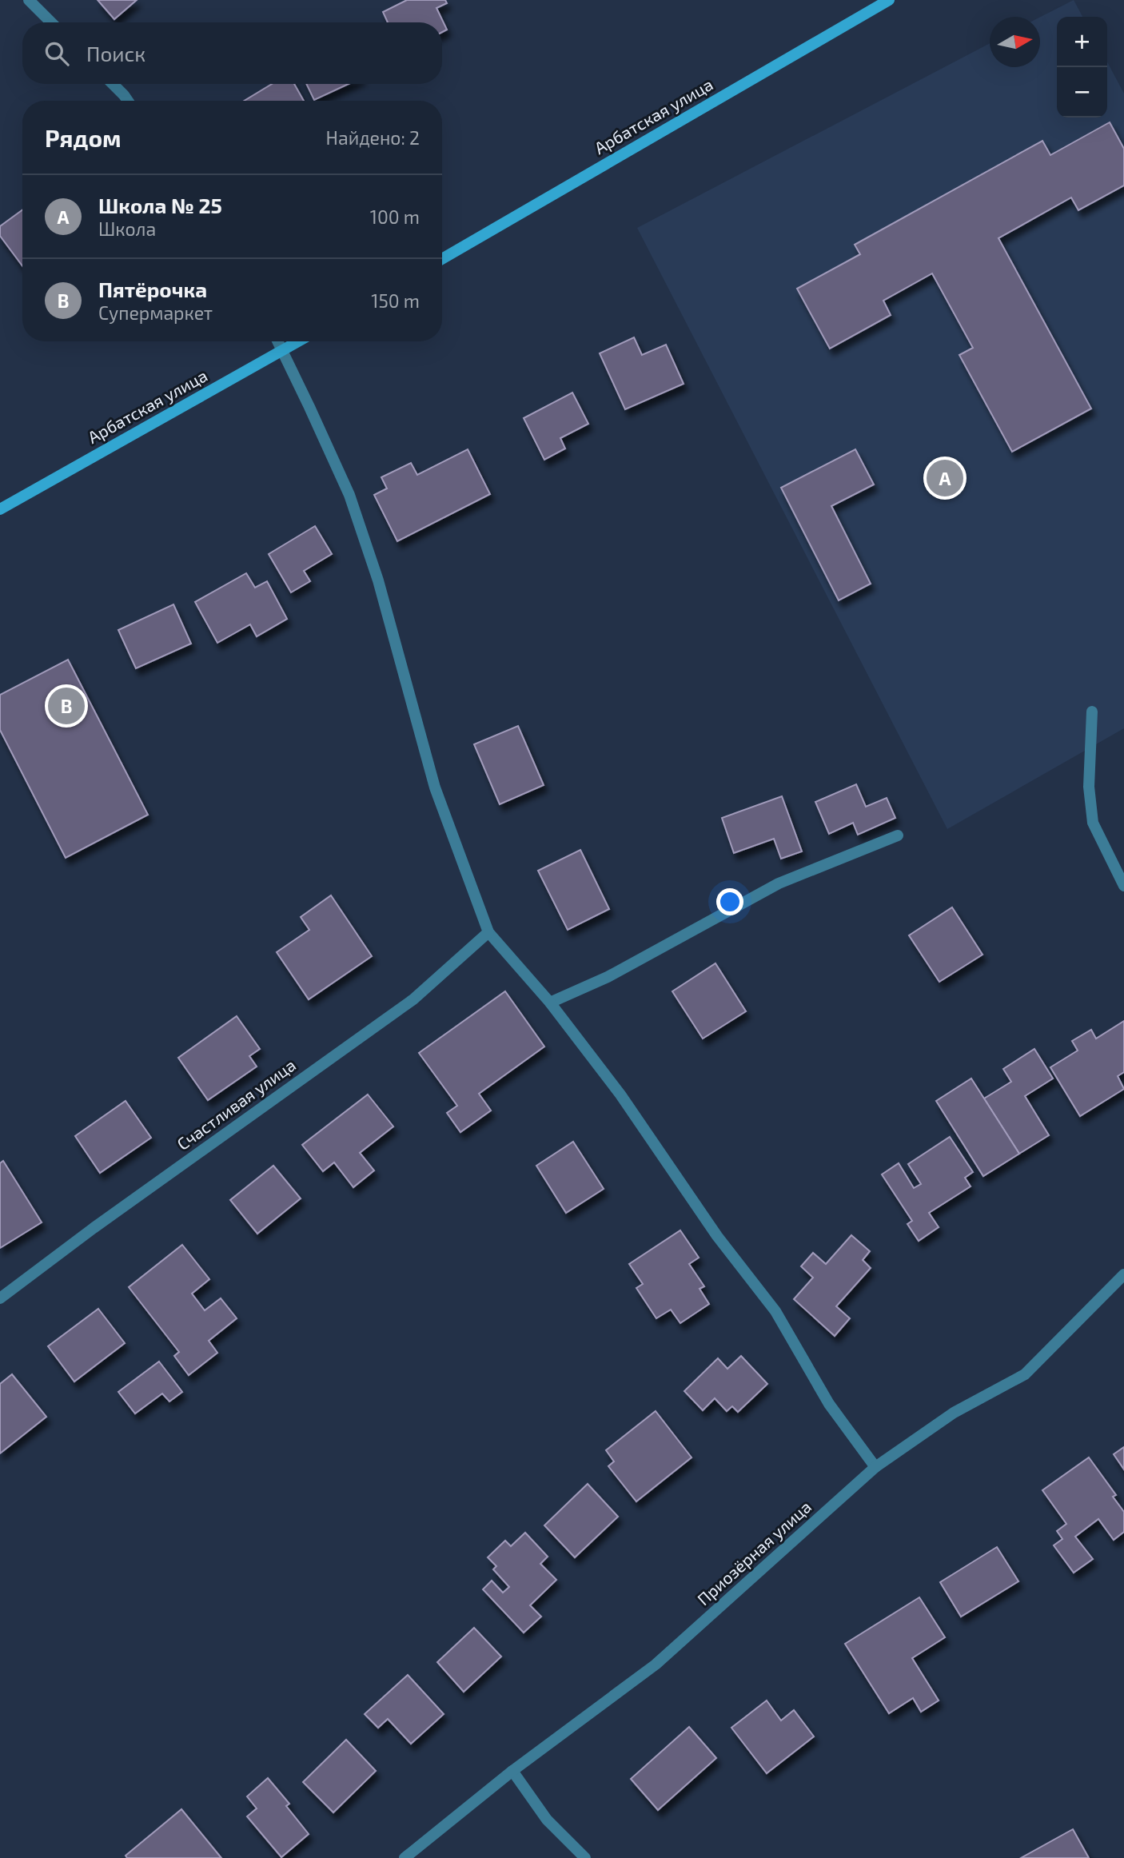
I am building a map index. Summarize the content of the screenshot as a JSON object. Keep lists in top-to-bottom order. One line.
{"streets":{"main road":["Арбатская улица"],"street":["Счастливая улица","Приозёрная улица"]},"north":"right","page":{"map_buttons":["+","−"],"search":"Поиск","heading":["Рядом","Найдено: 2"],"list":[{"mark":"A","name":"Школа № 25","note":"Школа","value":"100 m"},{"mark":"B","name":"Пятёрочка","note":"Супермаркет","value":"150 m"}],"pins":["A","B"]}}
